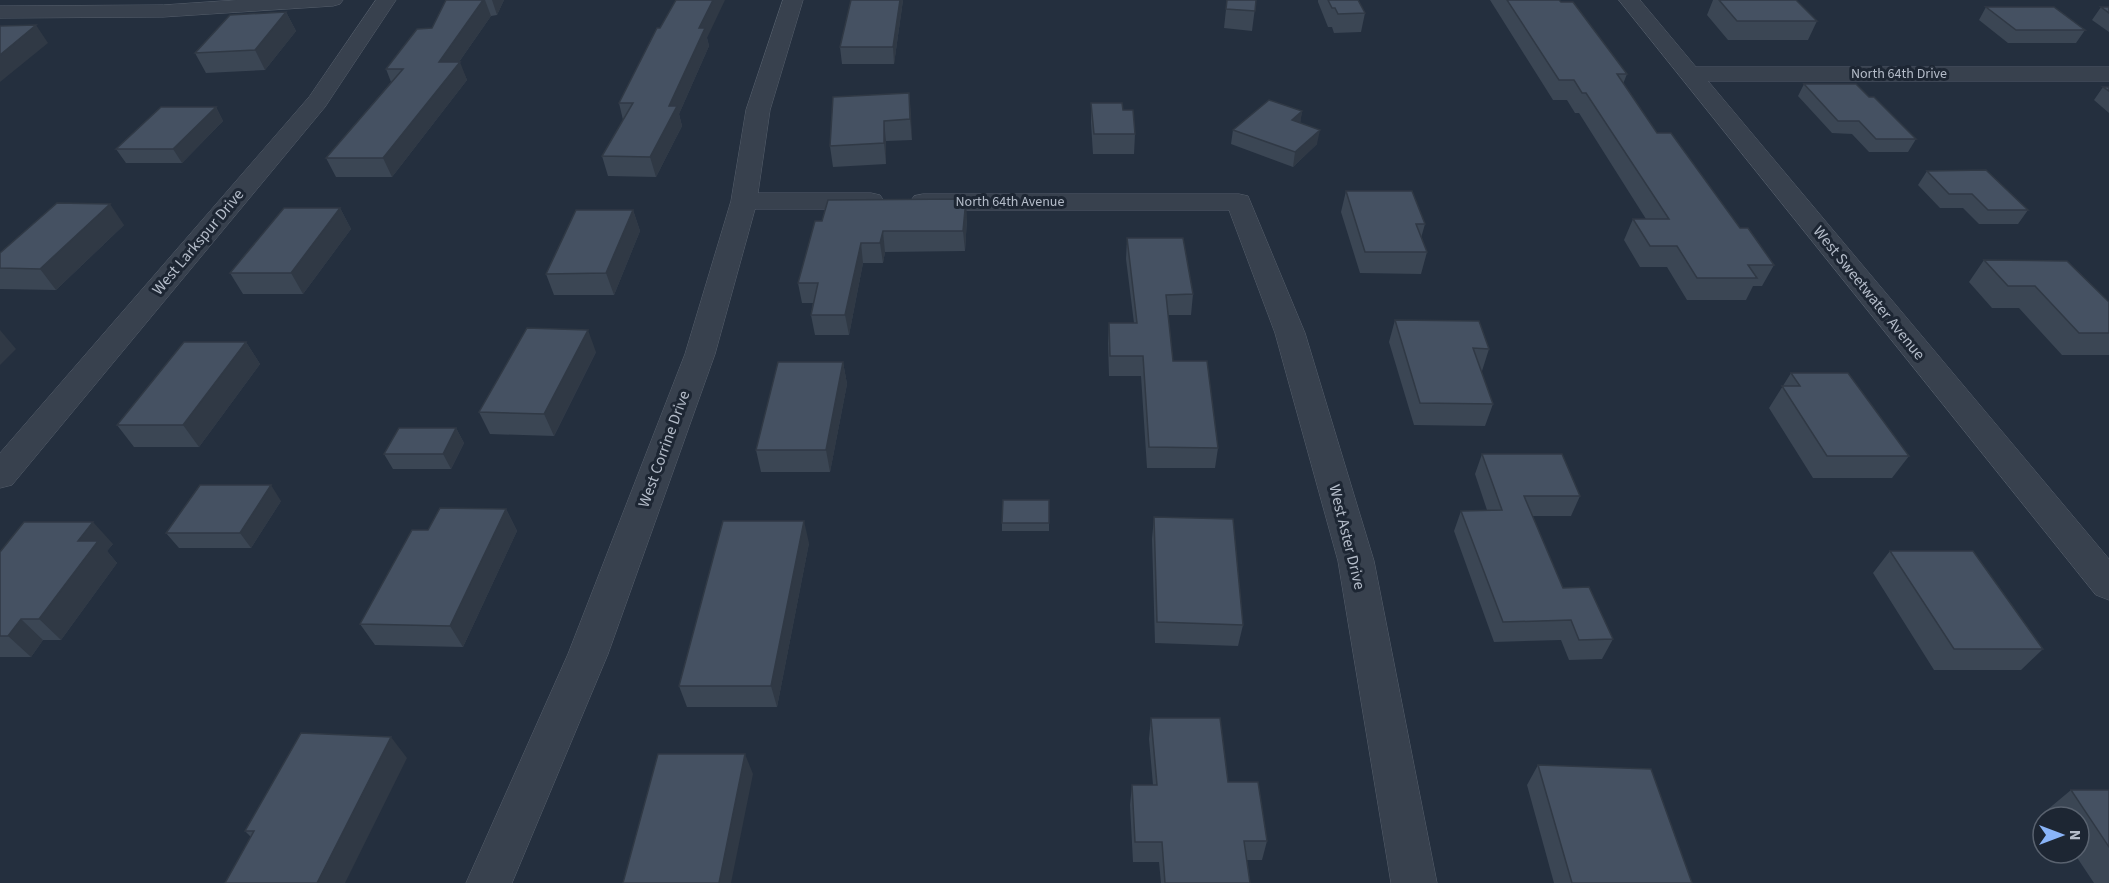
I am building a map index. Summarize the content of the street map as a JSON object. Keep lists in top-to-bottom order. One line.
{"streets":{"street":["North 64th Drive","North 64th Avenue","West Larkspur Drive","West Sweetwater Avenue","West Corrine Drive","West Aster Drive"]},"crossings":[["North 64th Drive","West Sweetwater Avenue"],["North 64th Avenue","West Corrine Drive"],["North 64th Avenue","West Aster Drive"]],"north":"right"}
